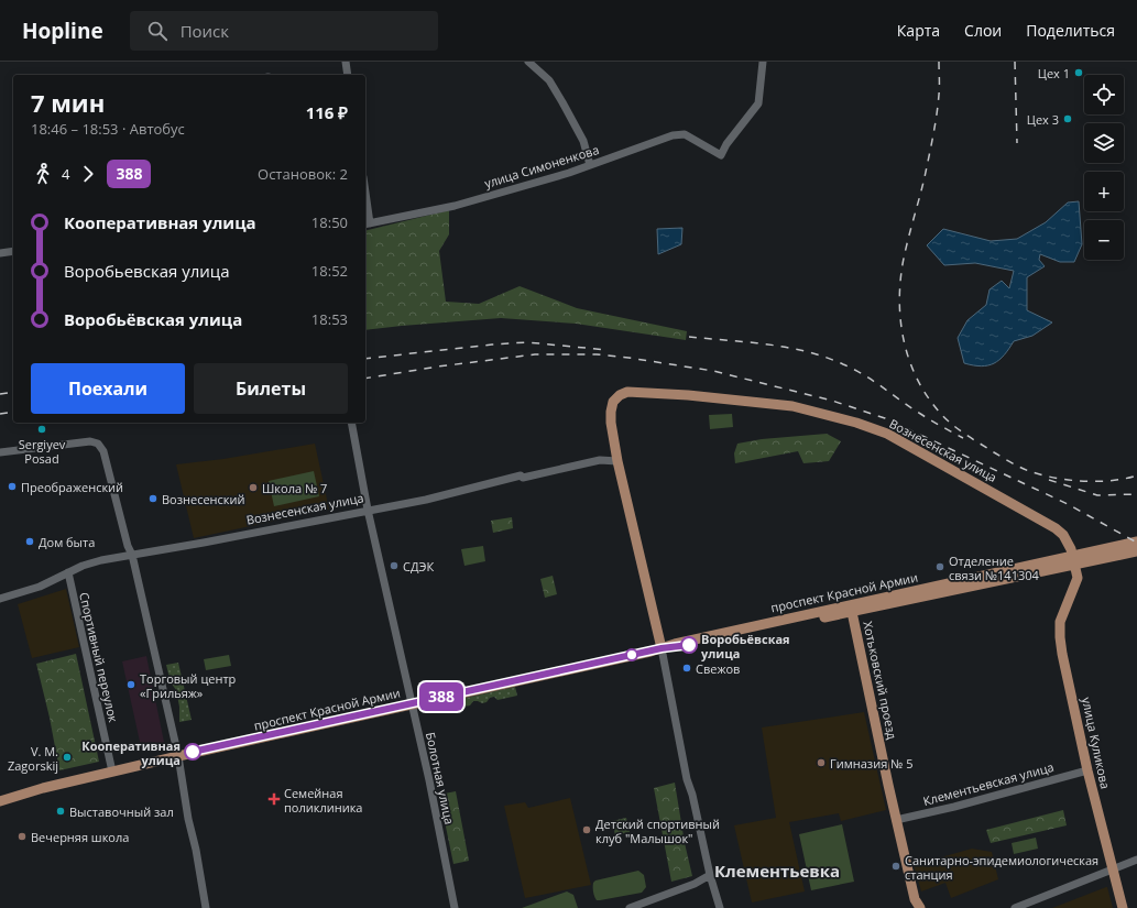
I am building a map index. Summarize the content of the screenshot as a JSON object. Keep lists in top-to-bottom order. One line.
{"streets":{"main road":["Вознесенская улица","проспект Красной Армии","Хотьковский проезд","улица Куликова"],"street":["улица Симоненкова","Спортивный переулок","Болотная улица","Клементьевская улица"]},"crossings":[["Вознесенская улица","Спортивный переулок"],["Вознесенская улица","улица Куликова"],["Вознесенская улица","Болотная улица"],["проспект Красной Армии","Спортивный переулок"],["проспект Красной Армии","Хотьковский проезд"],["проспект Красной Армии","Болотная улица"],["Хотьковский проезд","Клементьевская улица"],["улица Куликова","Клементьевская улица"]],"districts":["Клементьевка"],"places":{"other":["Цех 1","Цех 3","Sergiyev Posad","Преображенский","Школа № 7","Вознесенский","Дом быта","СДЭК","Отделение связи №141304","Воробьёвская улица","Свежов","Торговый центр «Грильяж»","Кооперативная улица","V. M. Zagorskij","Гимназия № 5","Выставочный зал","Детский спортивный клуб \"Малышок\"","Вечерняя школа","Санитарно-эпидемиологическая станция"],"health":["Семейная поликлиника"]},"lines":["bus line 388"],"page":{"header":"Hopline","search":"Поиск","nav":["Карта","Слои","Поделиться"],"on_map":"388","map_buttons":["+","−"],"heading":["7 мин","18:46 – 18:53 · Автобус","116 ₽"],"legs":["4","388","Остановок: 2"],"list":[{"name":"Кооперативная улица","value":"18:50"},{"name":"Воробьевская улица","value":"18:52"},{"name":"Воробьёвская улица","value":"18:53"}],"buttons":["Поехали","Билеты"]}}
